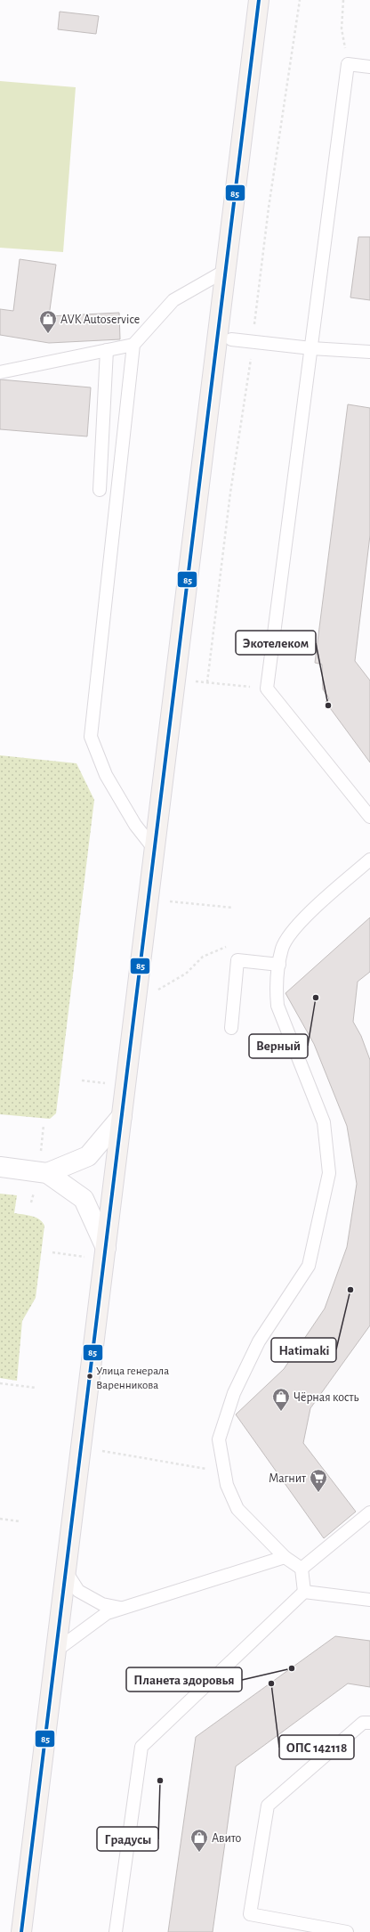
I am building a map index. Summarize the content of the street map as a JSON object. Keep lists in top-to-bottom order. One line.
{"places":{"shop":["AVK Autoservice","Чёрная кость","Авито"],"other":["Экотелеком","Верный","Hatimaki","Улица генерала Варенникова","Планета здоровья","ОПС 142118","Градусы"],"supermarket":["Магнит"]},"lines":["transit line 85"]}
